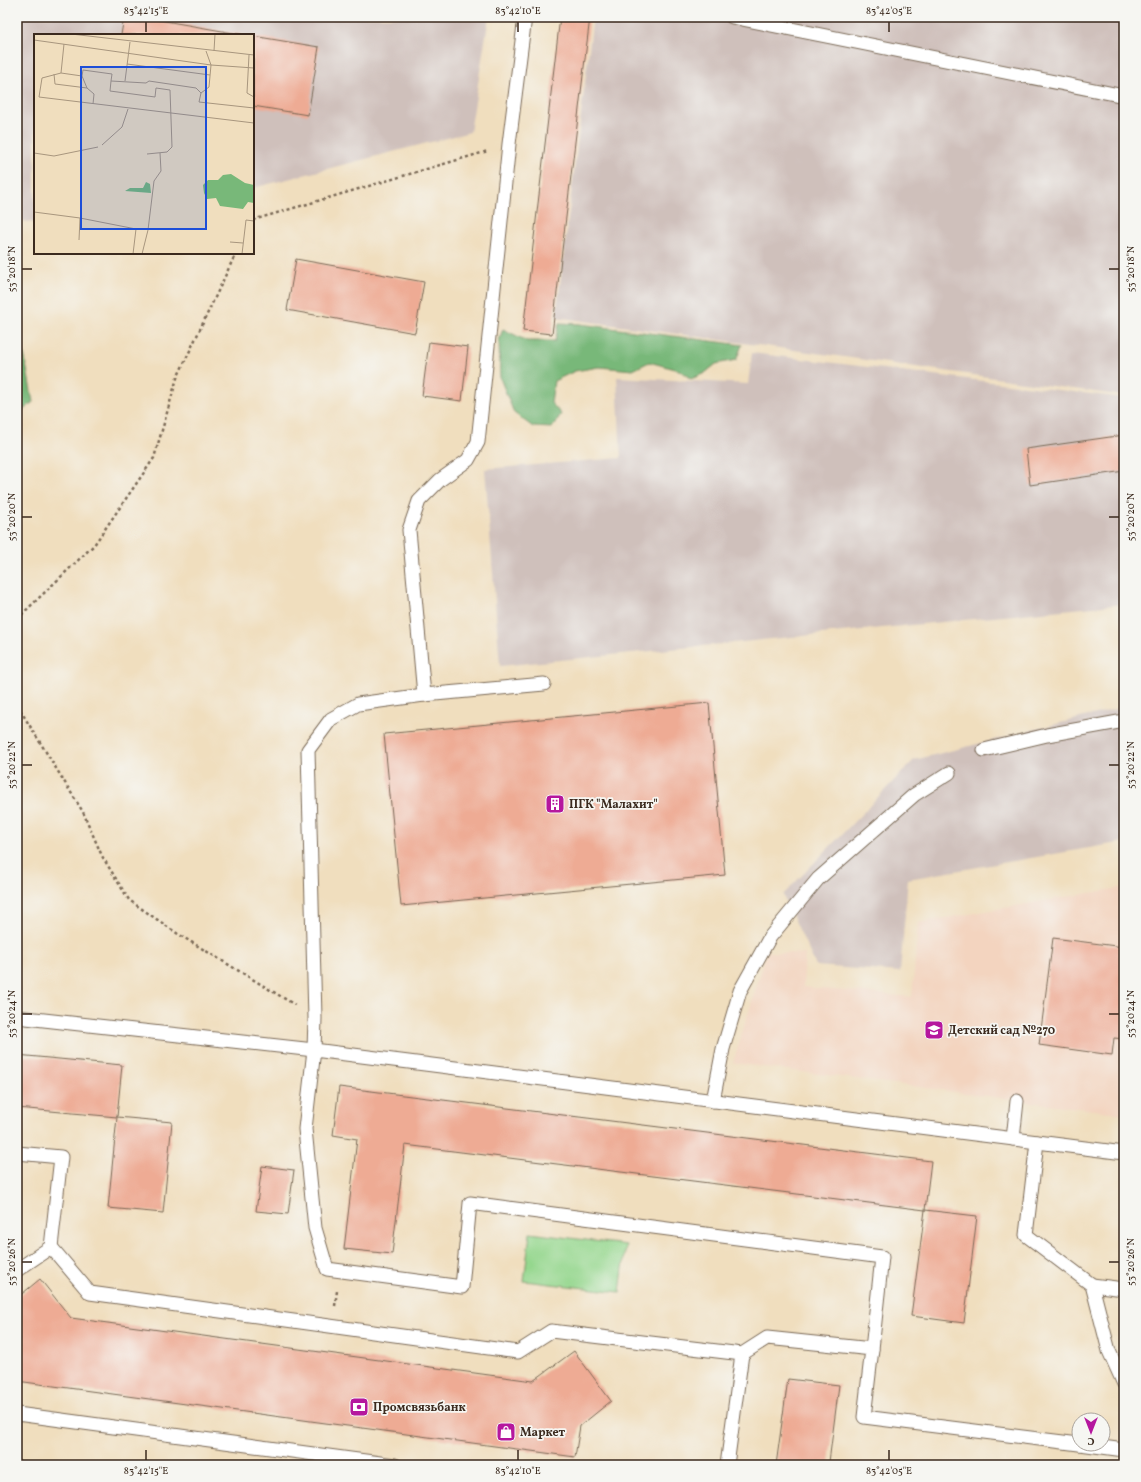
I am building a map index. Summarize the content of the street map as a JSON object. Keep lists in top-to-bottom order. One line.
{"places":{"building":["ПГК \"Малахит\""],"school or university":["Детский сад №270"],"bank":["Промсвязьбанк"],"shop":["Маркет"]},"north":"bottom","coordinates":["83°42'15\"E","83°42'10\"E","83°42'05\"E","53°20'18\"N","53°20'20\"N","53°20'22\"N","53°20'24\"N","53°20'26\"N"]}
